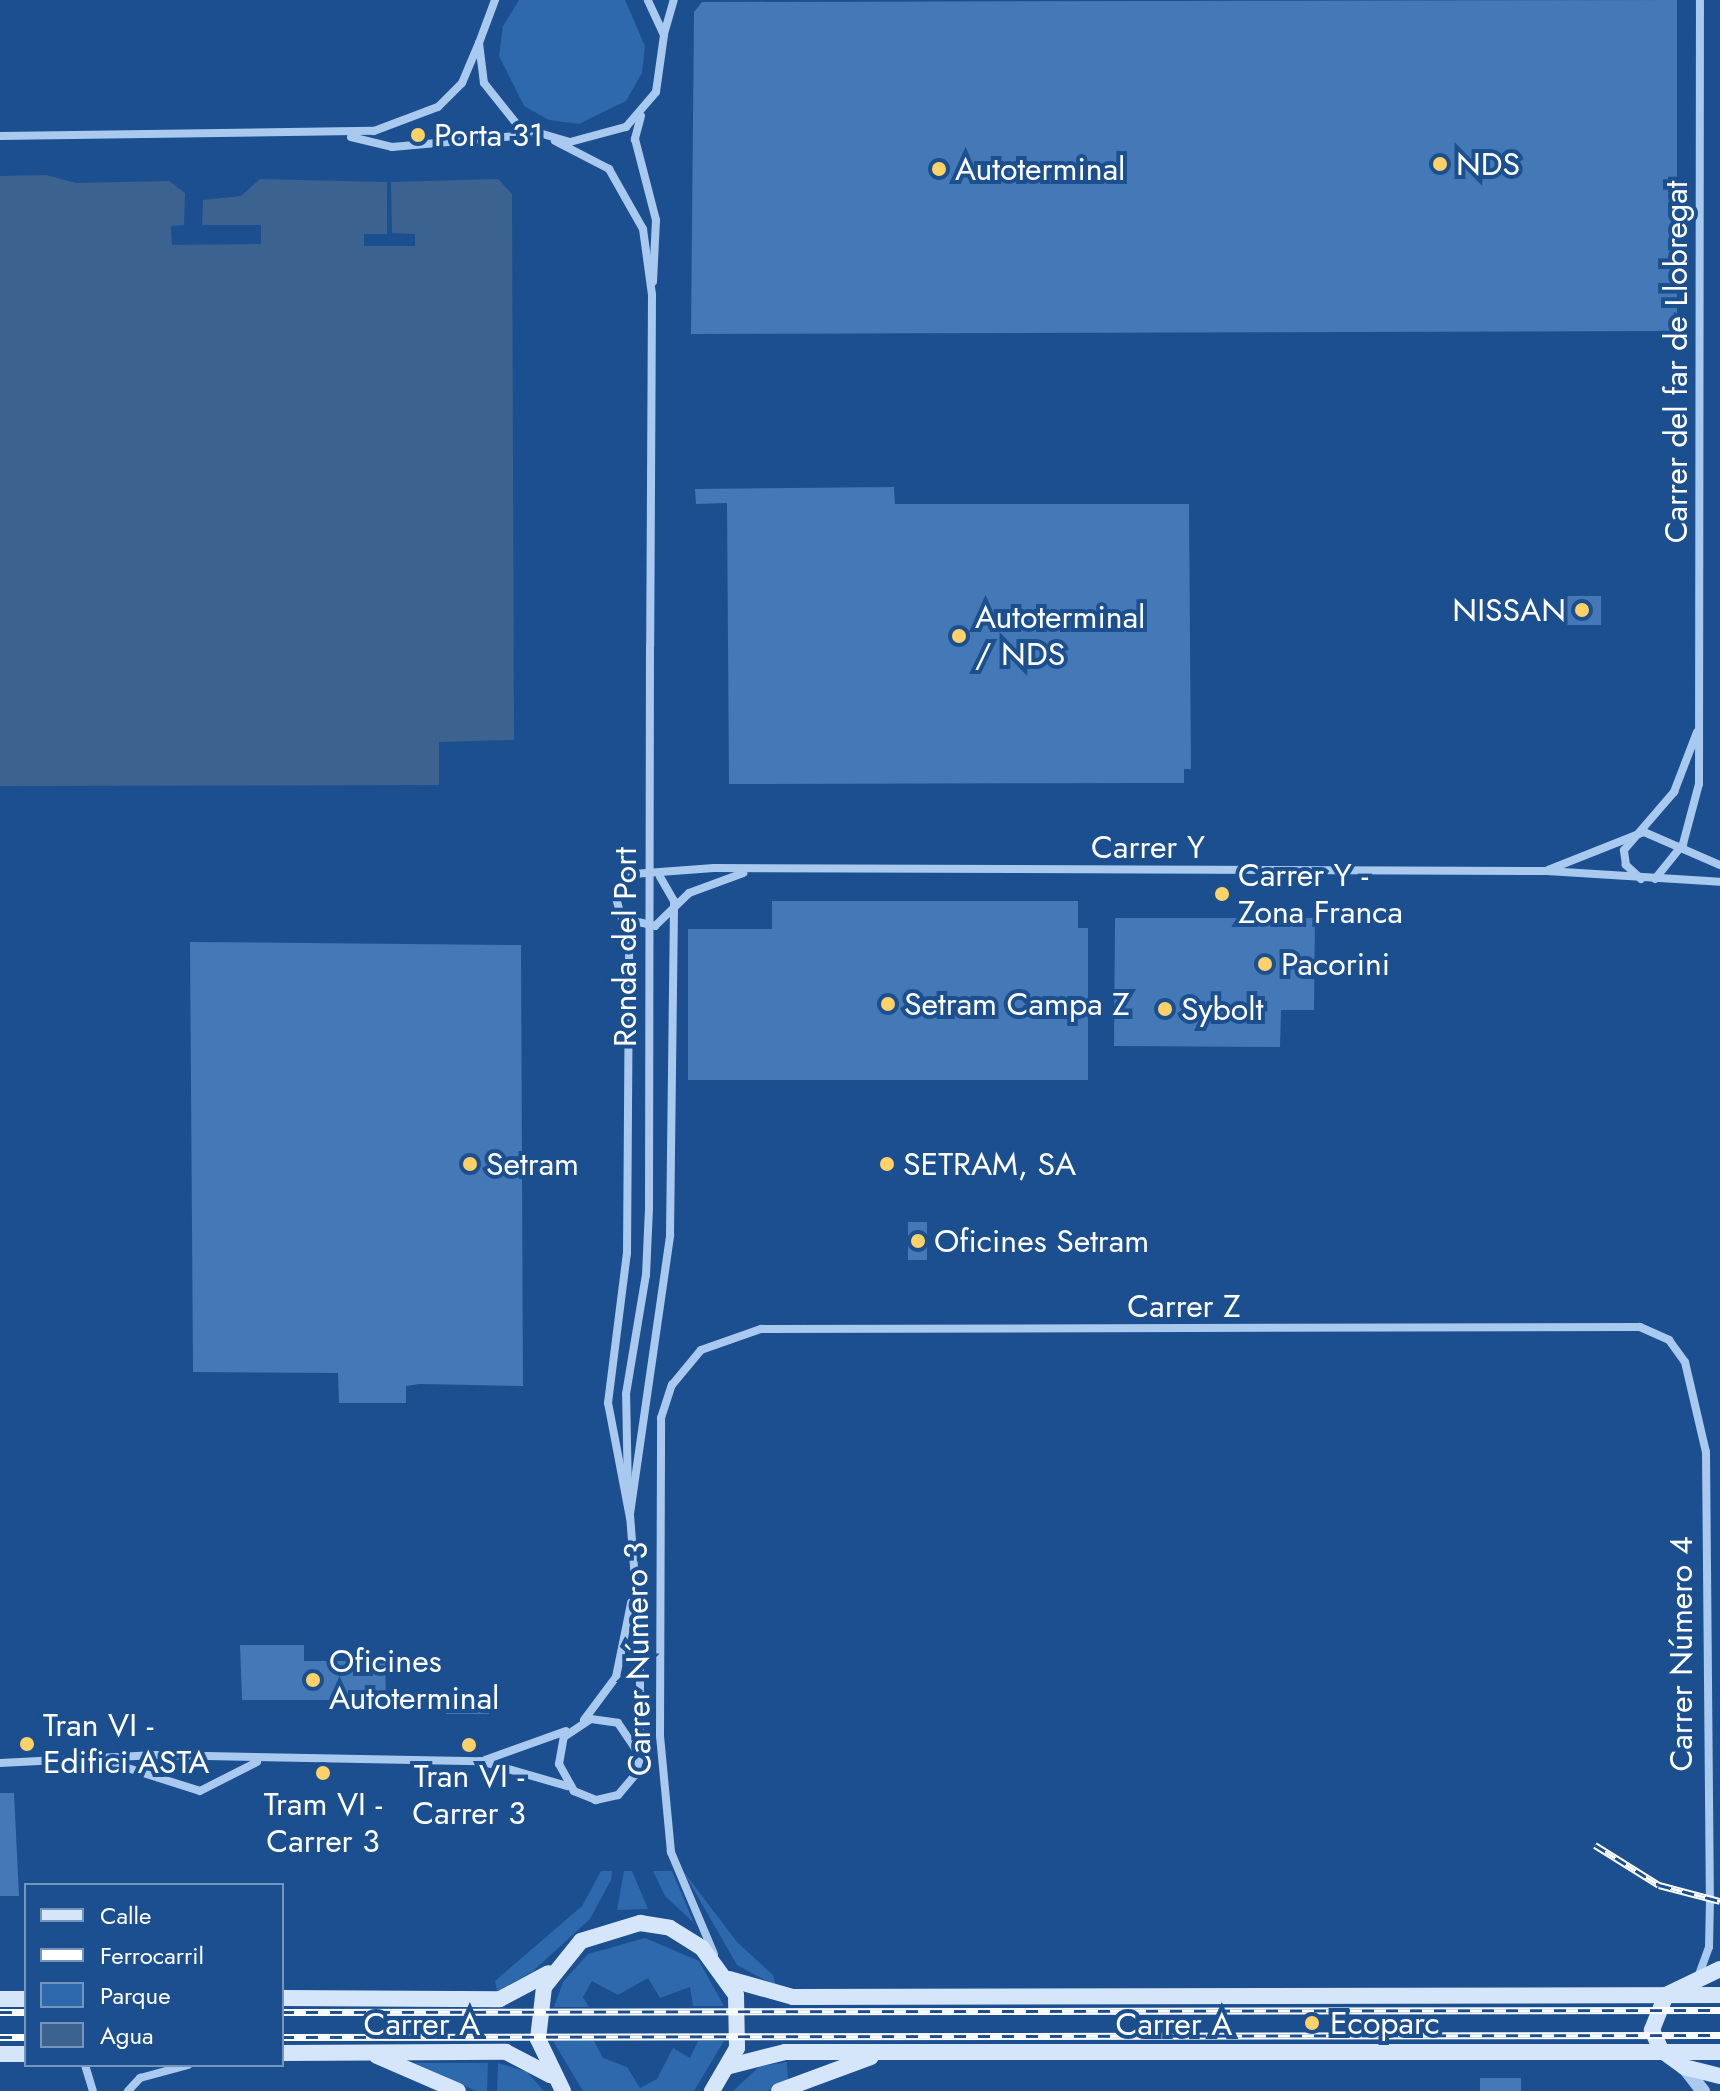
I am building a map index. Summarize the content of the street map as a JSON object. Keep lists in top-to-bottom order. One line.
{"streets":{"main road":["Carrer A"],"street":["Carrer del far de Llobregat","Carrer Y","Ronda del Port","Carrer Z","Carrer Número 4","Carrer Número 3"]},"crossings":[["Carrer del far de Llobregat","Carrer Y"],["Ronda del Port","Carrer Número 3"],["Carrer Z","Carrer Número 4"],["Carrer Z","Carrer Número 3"],["Carrer Número 3","Carrer A"]],"places":["Porta 31","NDS","Autoterminal","NISSAN","Autoterminal / NDS","Carrer Y - Zona Franca","Pacorini","Setram Campa Z","Sybolt","Setram","SETRAM, SA","Oficines Setram","Oficines Autoterminal","Tran VI - Edifici ASTA","Tran VI - Carrer 3","Tram VI - Carrer 3","Ecoparc"],"legend":["Calle","Ferrocarril","Parque","Agua"]}
